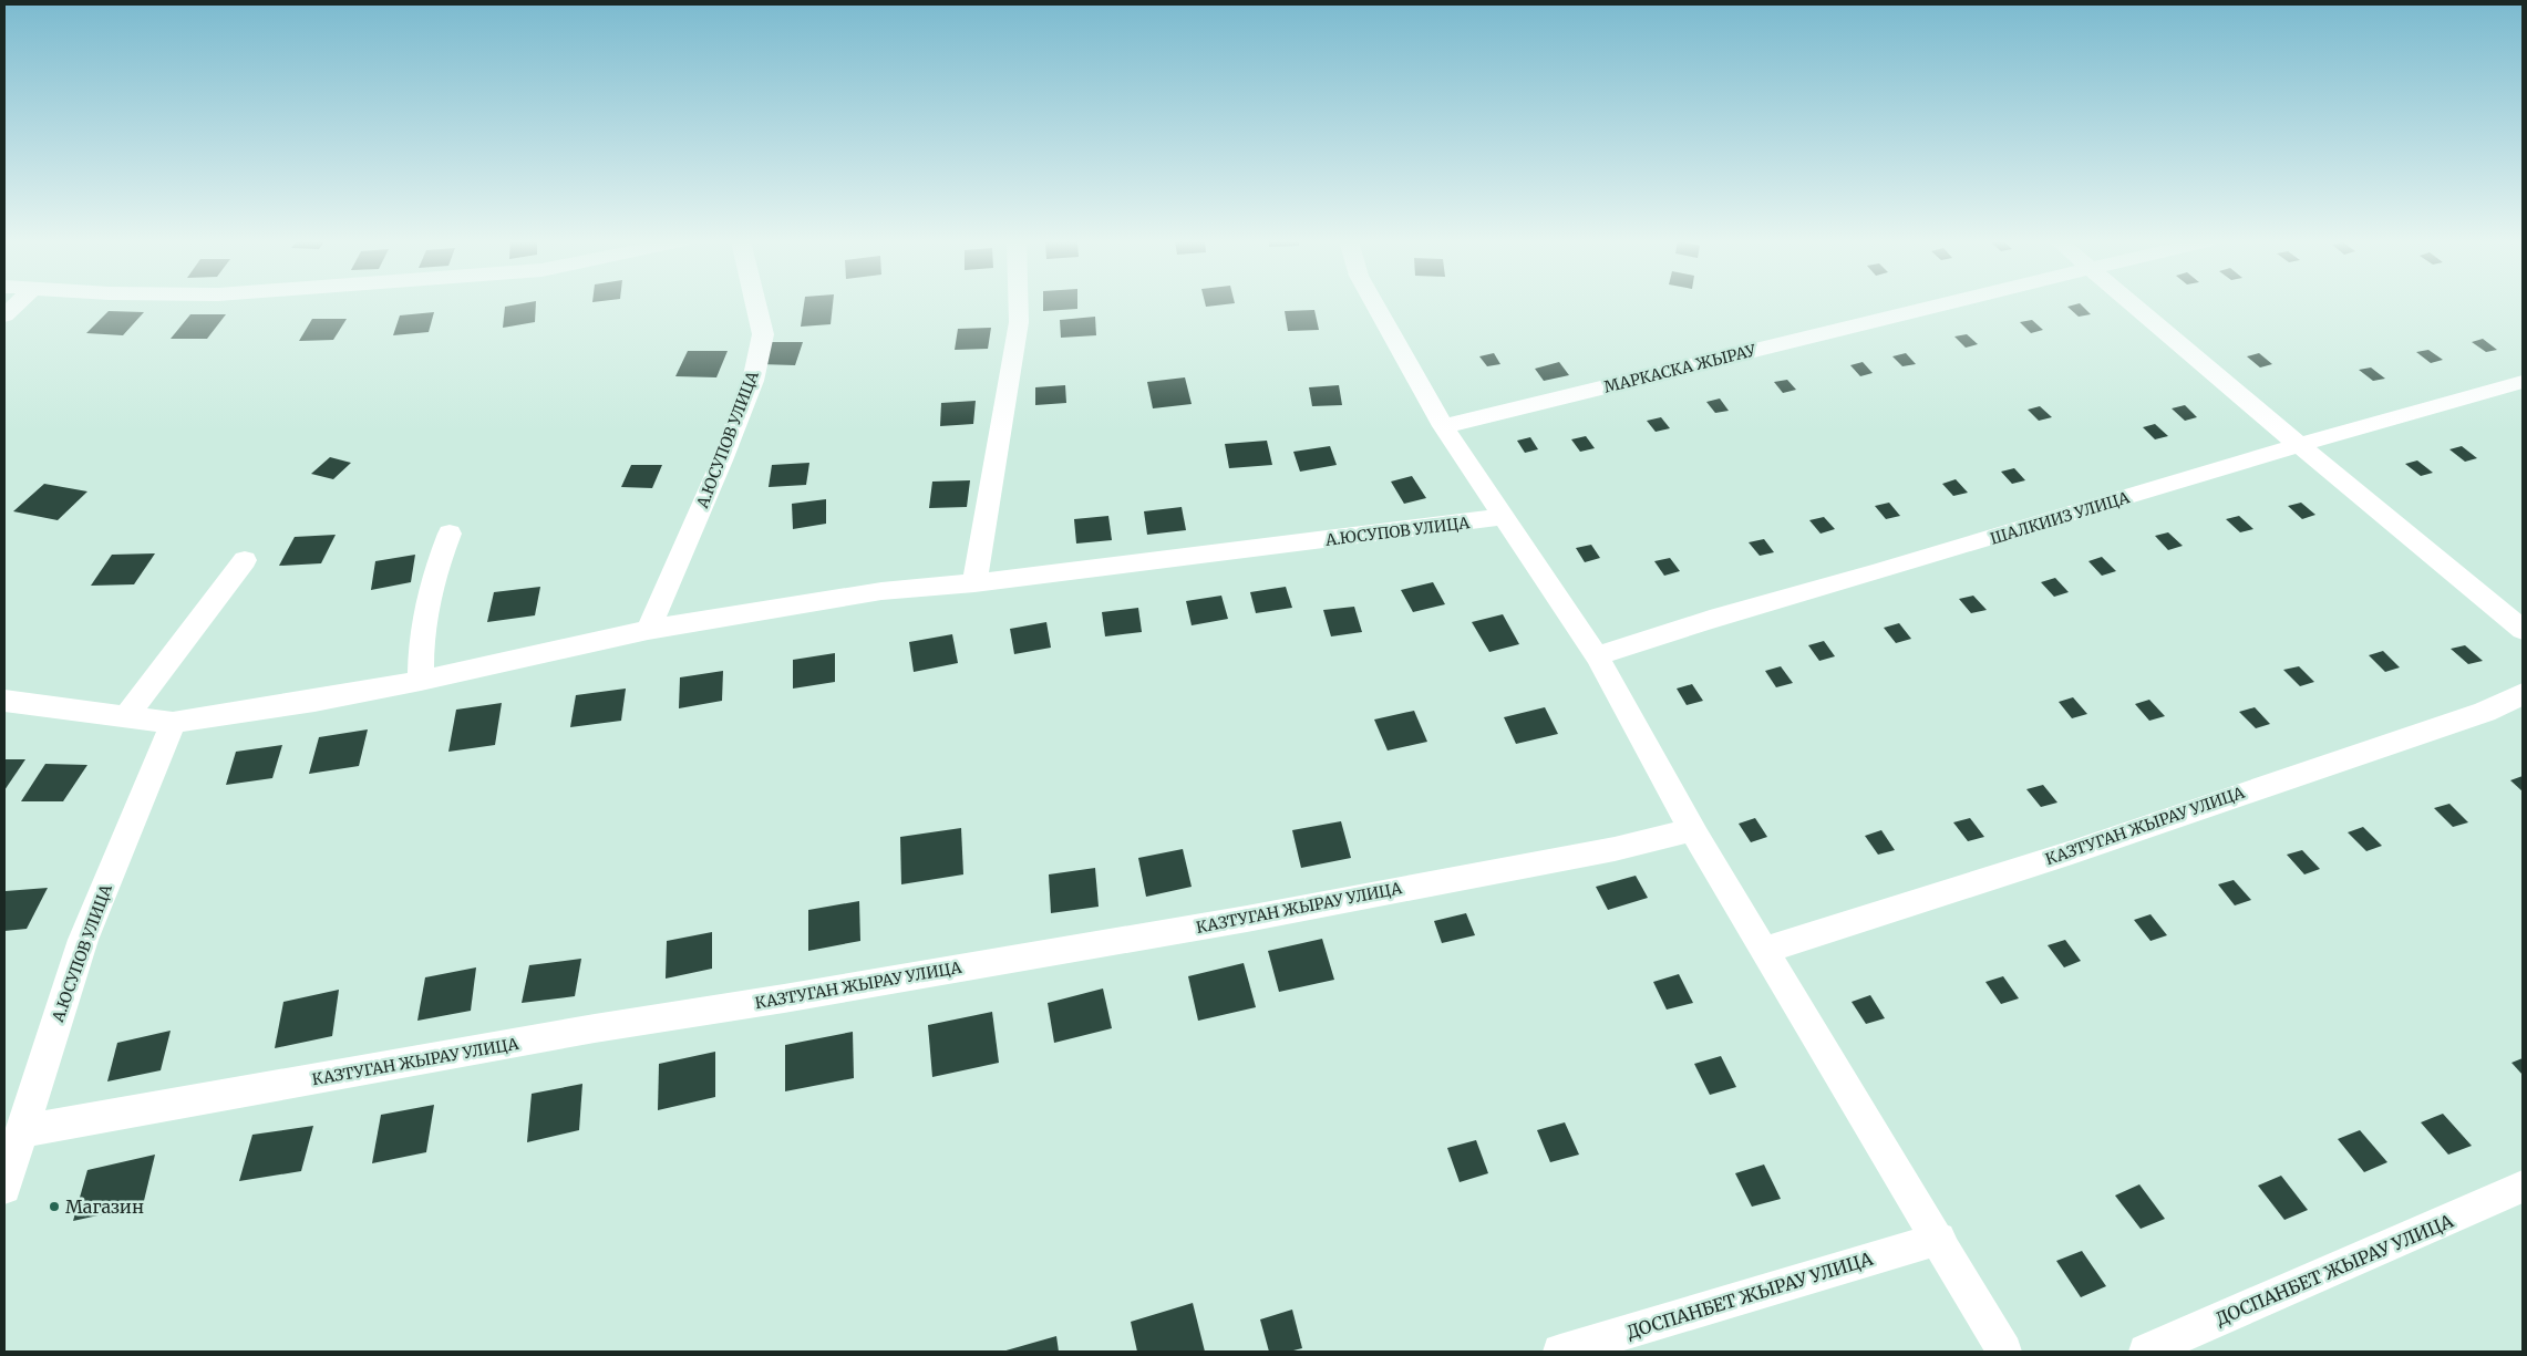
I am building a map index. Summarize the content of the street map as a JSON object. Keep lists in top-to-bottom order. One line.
{"streets":{"street":["МАРКАСКА ЖЫРАУ","А.ЮСУПОВ УЛИЦА","ШАЛКИИЗ УЛИЦА","КАЗТУГАН ЖЫРАУ УЛИЦА","ДОСПАНБЕТ ЖЫРАУ УЛИЦА"]},"crossings":[["А.ЮСУПОВ УЛИЦА","КАЗТУГАН ЖЫРАУ УЛИЦА"]],"places":["Магазин"]}
